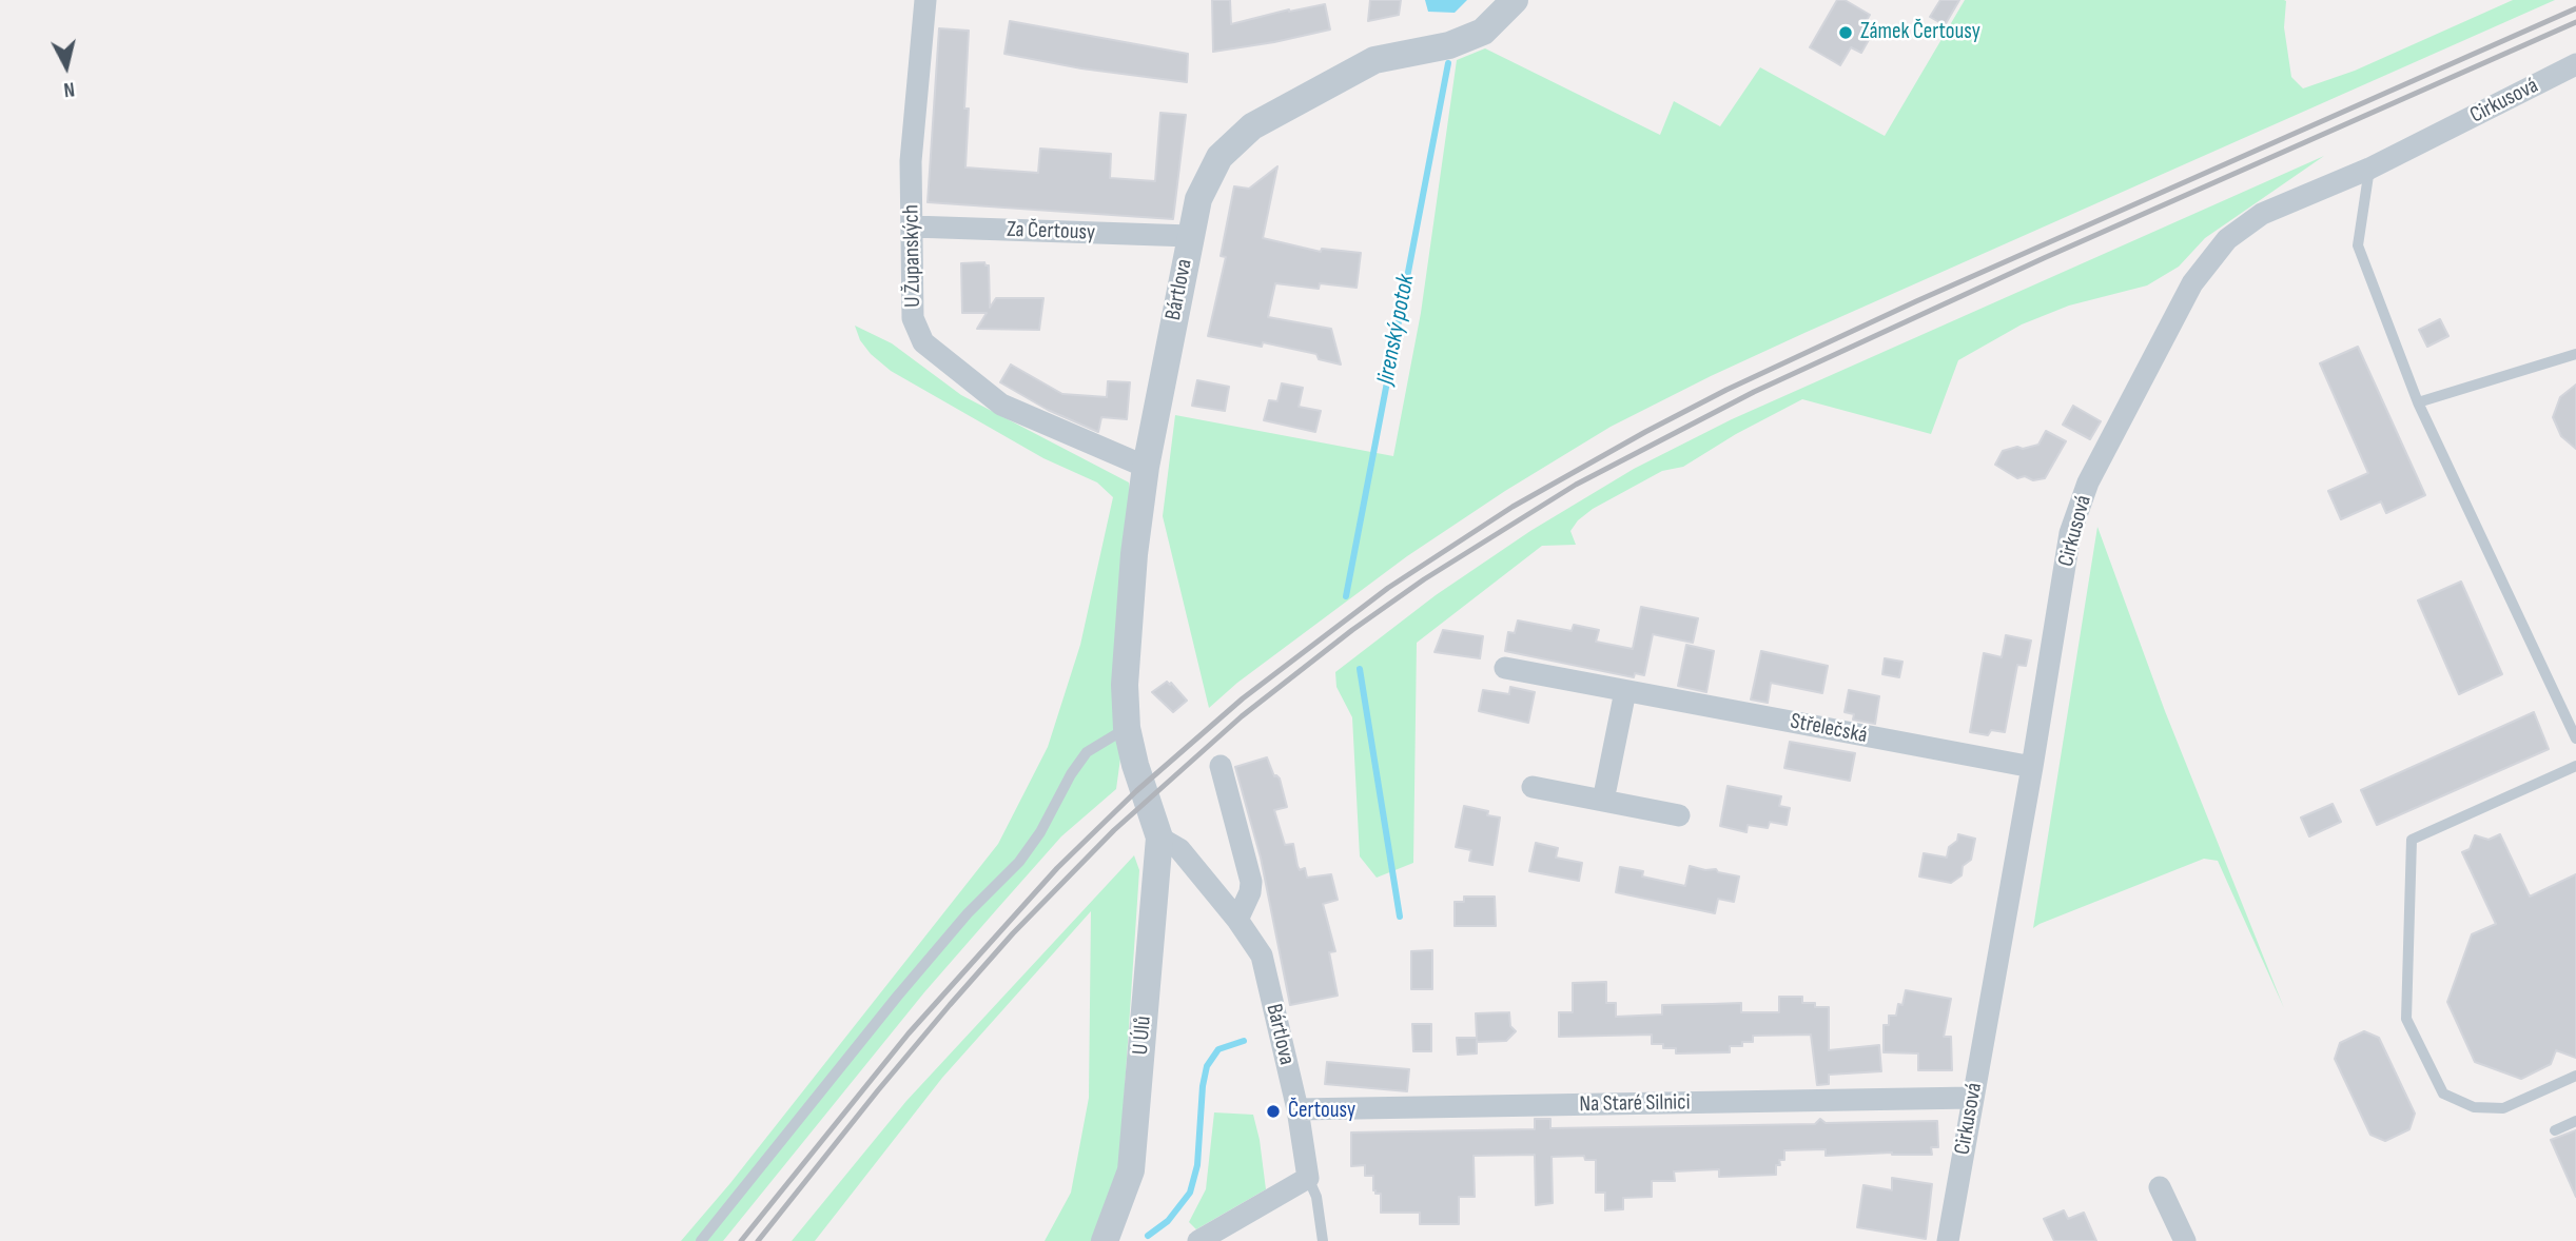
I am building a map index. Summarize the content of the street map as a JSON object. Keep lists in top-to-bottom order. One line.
{"streets":{"street":["Cirkusová","Za Čertousy","U Županských","Bártlova","Střelečská","U Úlů","Na Staré Silnici"]},"crossings":[["Cirkusová","Střelečská"],["Cirkusová","Na Staré Silnici"],["Za Čertousy","U Županských"],["Za Čertousy","Bártlova"],["U Županských","Bártlova"],["Bártlova","U Úlů"],["Bártlova","Na Staré Silnici"]],"water":["Jirenský potok"],"places":["Zámek Čertousy","Čertousy"],"north":"bottom"}
